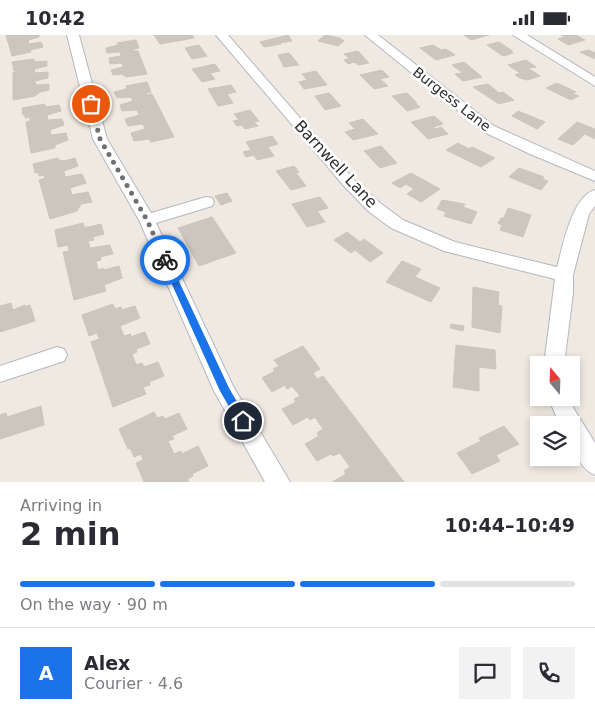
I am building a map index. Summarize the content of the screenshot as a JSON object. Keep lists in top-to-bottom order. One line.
{"streets":{"street":["Burgess Lane","Barnwell Lane"]},"north":"top","page":{"status":"10:42","heading":["2 min","Arriving in","10:44–10:49"],"panel":["Alex","Courier · 4.6"],"bar":"On the way · 90 m","round":"A"}}
